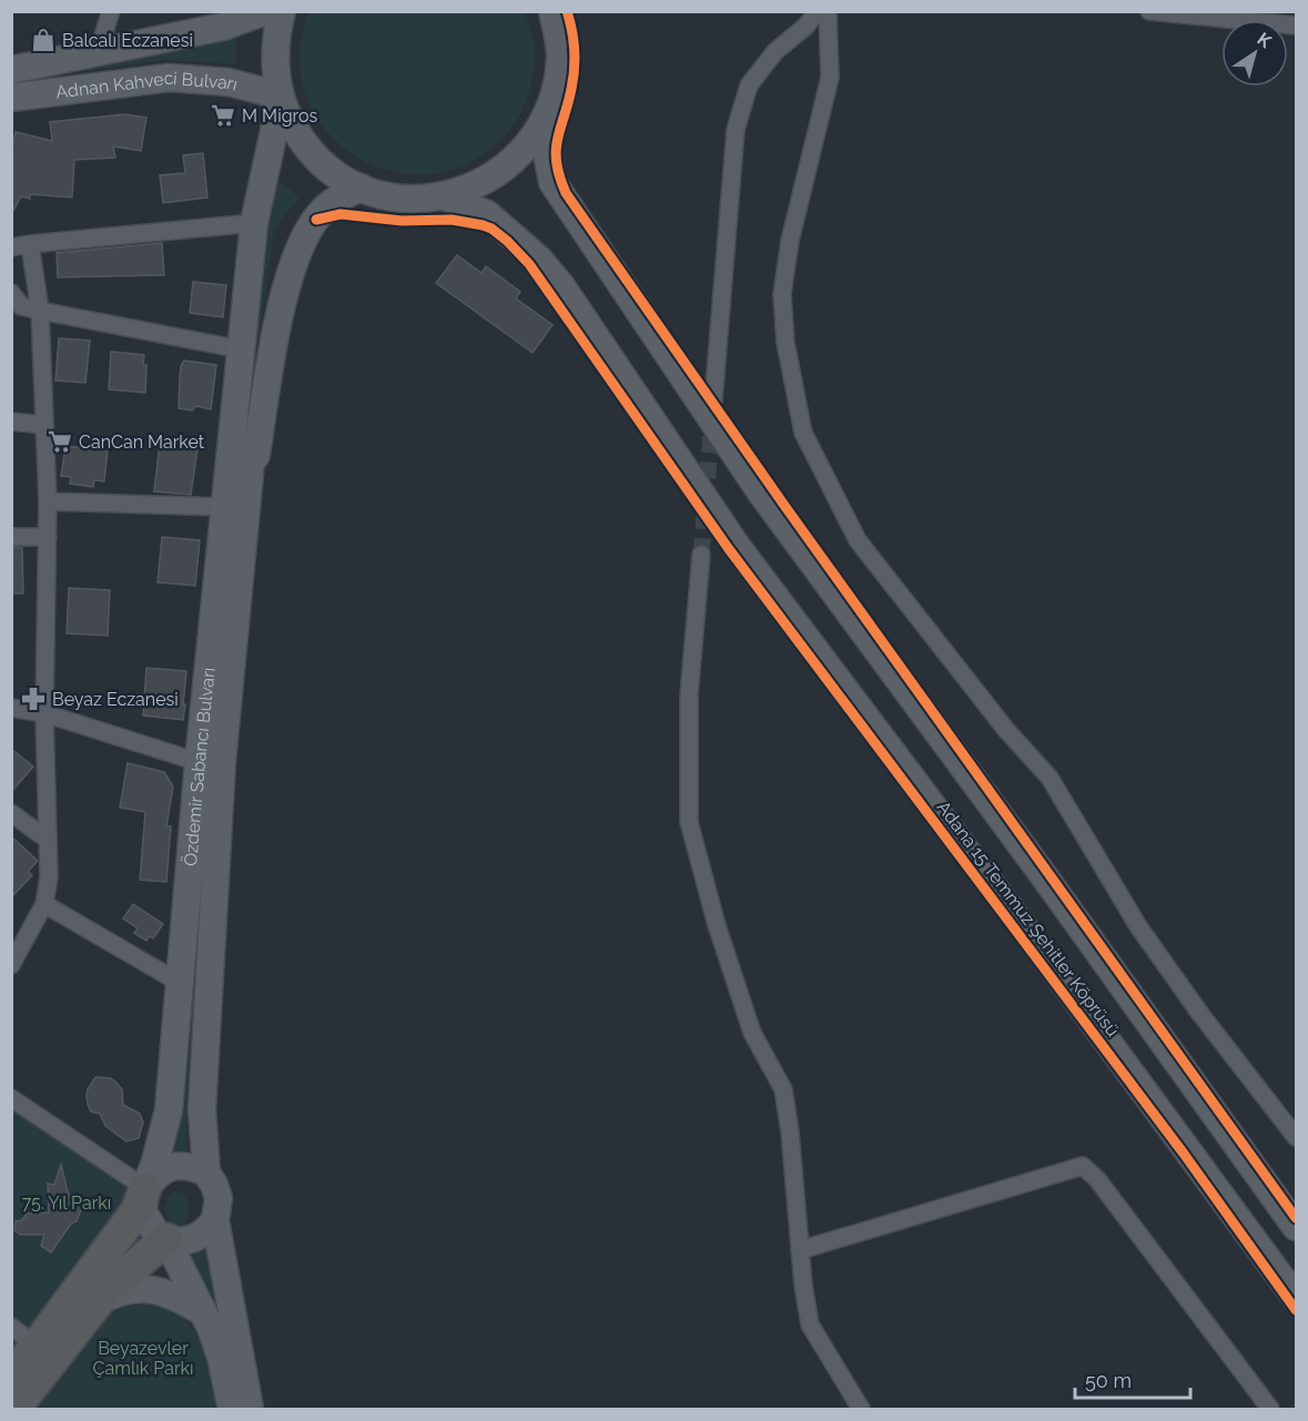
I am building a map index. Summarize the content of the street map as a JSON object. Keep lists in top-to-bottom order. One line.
{"streets":{"main road":["Adnan Kahveci Bulvarı","Özdemir Sabancı Bulvarı","Adana 15 Temmuz Şehitler Köprüsü"]},"crossings":[["Adnan Kahveci Bulvarı","Özdemir Sabancı Bulvarı"]],"parks":["75. Yıl Parkı","Beyazevler Çamlık Parkı"],"places":{"shop":["Balcalı Eczanesi"],"supermarket":["M Migros","CanCan Market"],"pharmacy":["Beyaz Eczanesi"]},"scale_bar":"50 m","north":"top right"}
